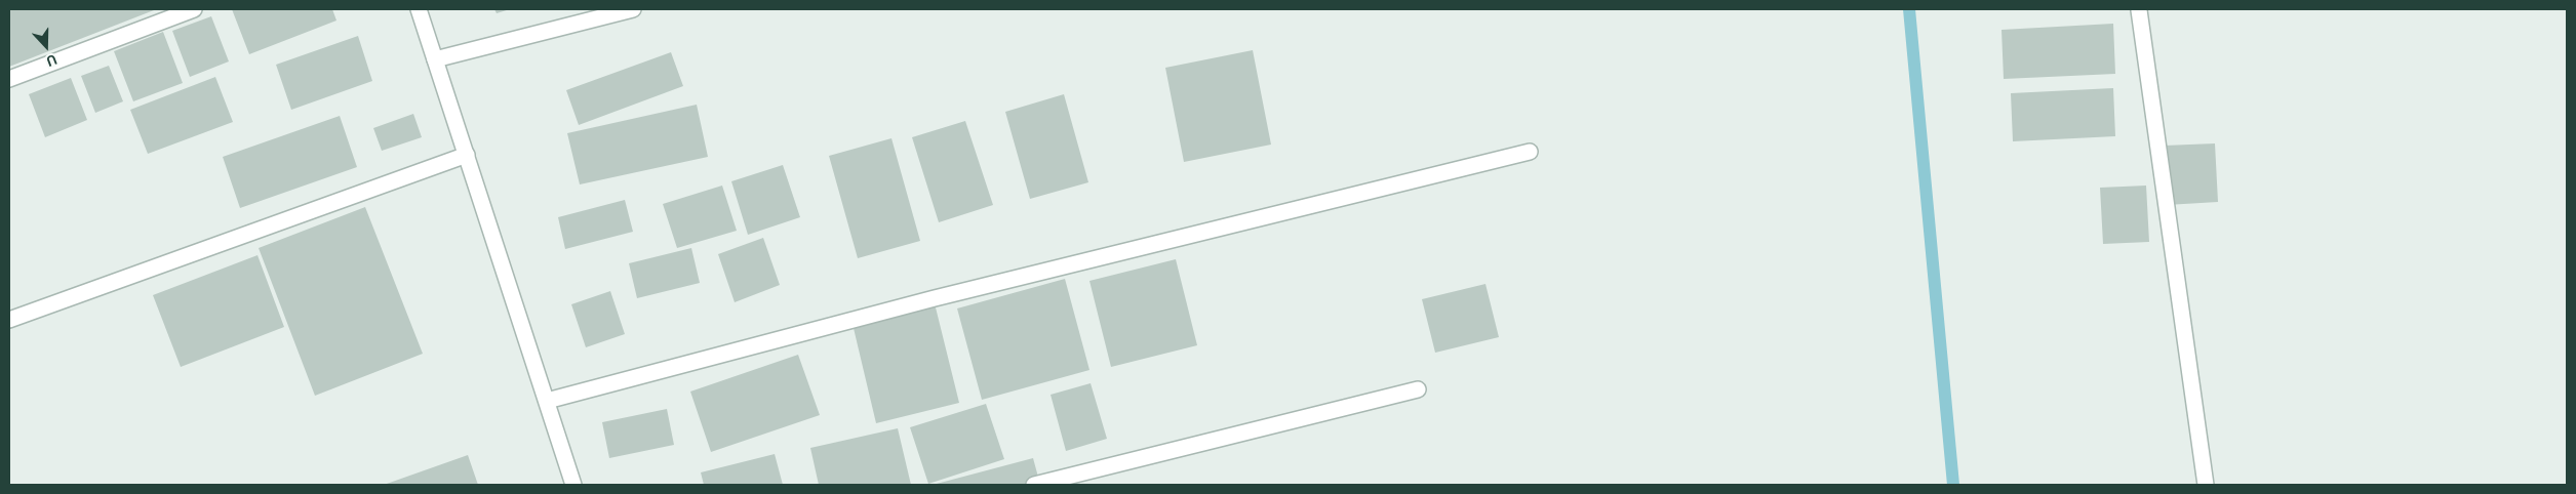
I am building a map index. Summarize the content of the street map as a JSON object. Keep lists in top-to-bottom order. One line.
{"north":"bottom"}
